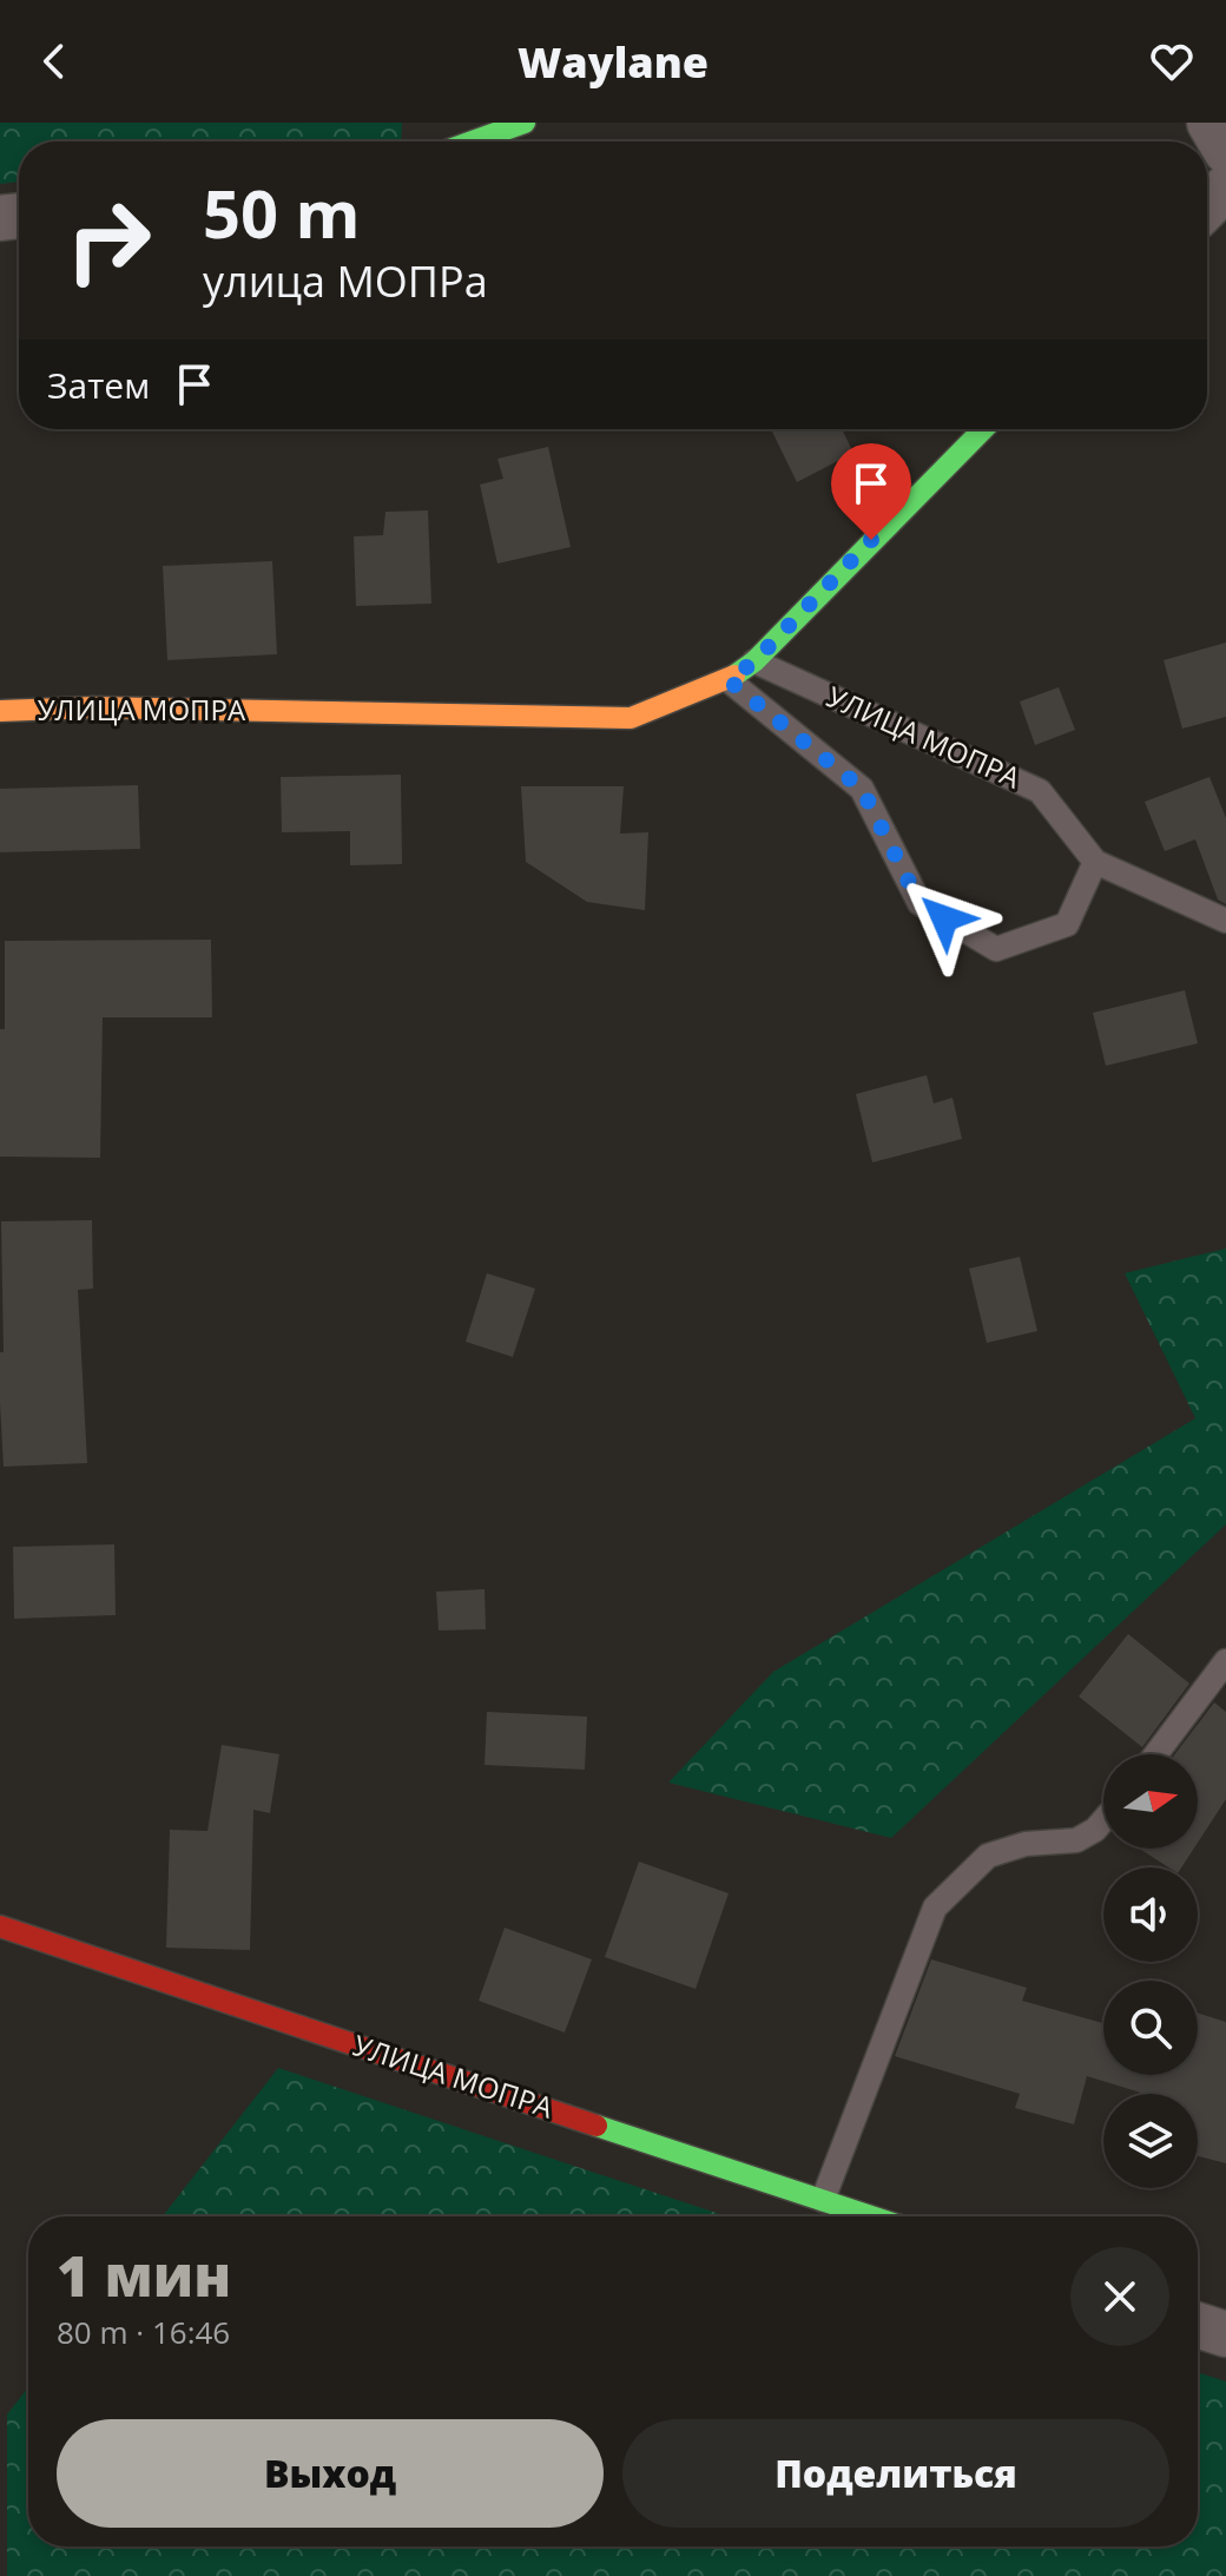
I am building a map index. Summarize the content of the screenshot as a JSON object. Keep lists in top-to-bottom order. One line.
{"streets":{"street":["УЛИЦА МОПРА"]},"north":"right","page":{"header":"Waylane","turn":["50 m","улица МОПРа"],"then":"Затем","heading":["1 мин","80 m · 16:46"],"buttons":["Выход","Поделиться"]}}
